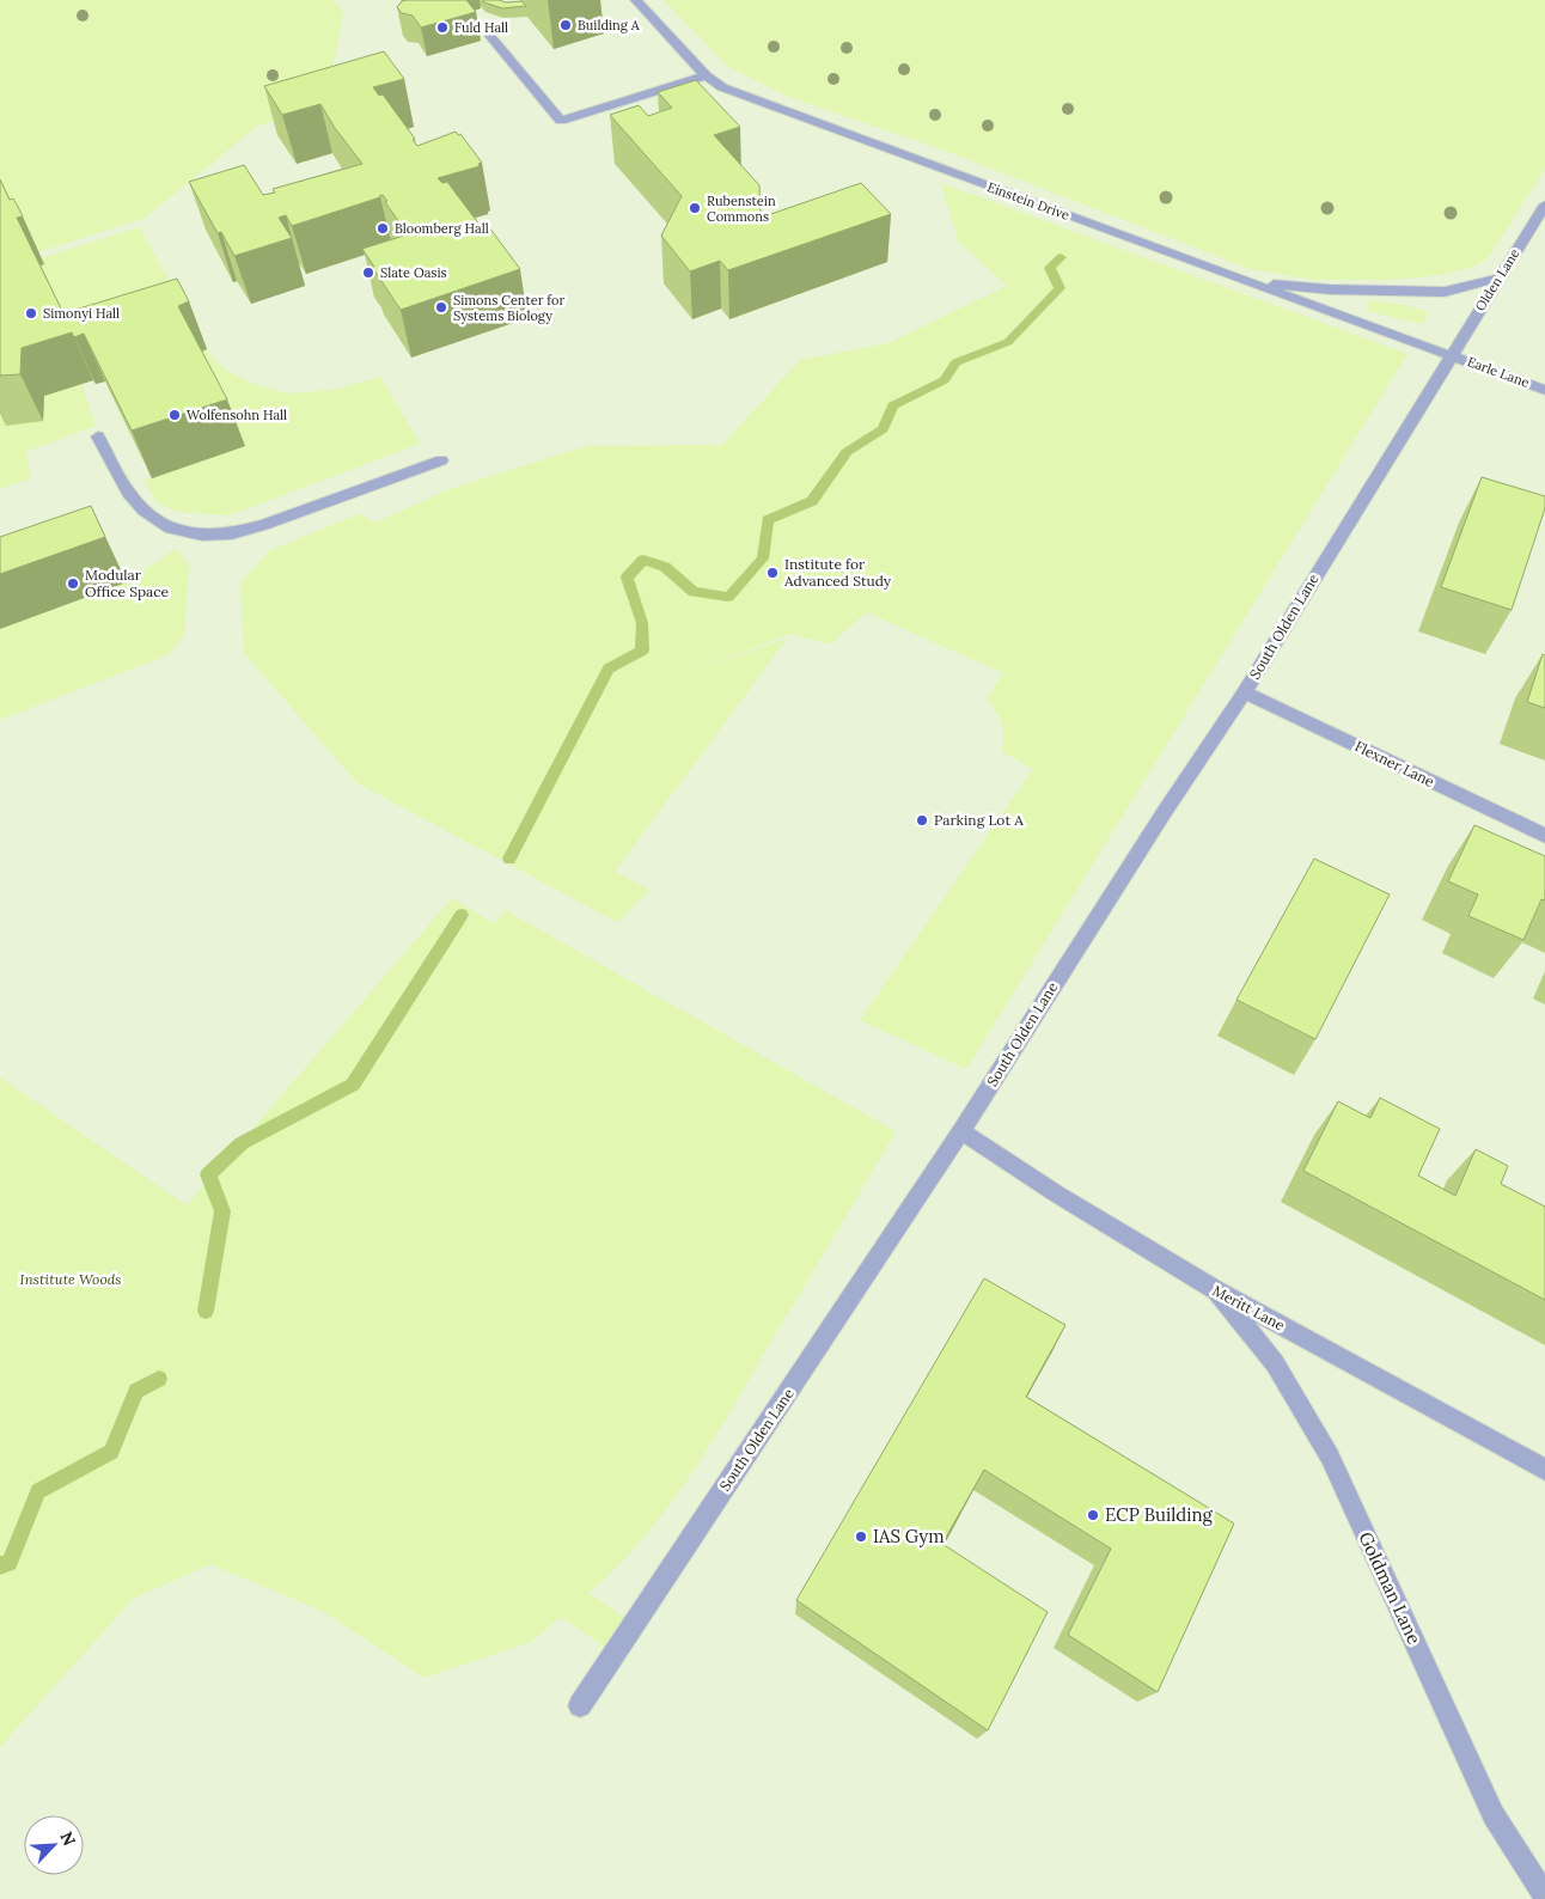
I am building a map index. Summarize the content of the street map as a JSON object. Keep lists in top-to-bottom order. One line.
{"streets":{"street":["Einstein Drive","Olden Lane","Earle Lane","South Olden Lane","Flexner Lane","Meritt Lane","Goldman Lane"]},"crossings":[["Einstein Drive","Olden Lane"],["Einstein Drive","Earle Lane"],["Einstein Drive","South Olden Lane"],["Olden Lane","Earle Lane"],["Olden Lane","South Olden Lane"],["Earle Lane","South Olden Lane"],["South Olden Lane","Flexner Lane"],["South Olden Lane","Meritt Lane"],["Meritt Lane","Goldman Lane"]],"parks":["Institute Woods"],"places":["Building A","Fuld Hall","Rubenstein Commons","Bloomberg Hall","Slate Oasis","Simons Center for Systems Biology","Simonyi Hall","Wolfensohn Hall","Institute for Advanced Study","Modular Office Space","Parking Lot A","ECP Building","IAS Gym"],"north":"top right"}
